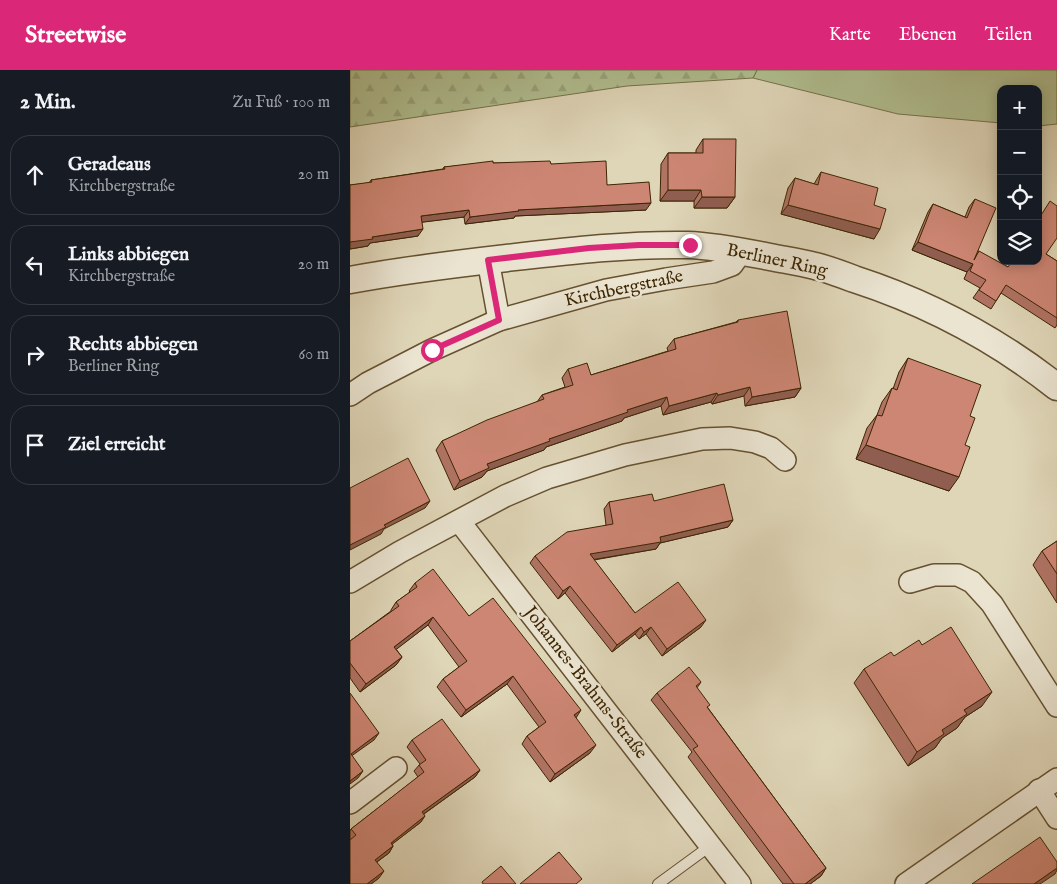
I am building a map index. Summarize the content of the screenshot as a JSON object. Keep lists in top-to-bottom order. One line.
{"streets":{"street":["Berliner Ring","Kirchbergstraße","Johannes-Brahms-Straße"]},"crossings":[["Berliner Ring","Kirchbergstraße"]],"page":{"header":"Streetwise","nav":["Karte","Ebenen","Teilen"],"heading":["2 Min.","Zu Fuß · 100 m"],"map_buttons":["+","−"],"list":[["Geradeaus","Kirchbergstraße","20 m"],["Links abbiegen","Kirchbergstraße","20 m"],["Rechts abbiegen","Berliner Ring","60 m"],"Ziel erreicht"]}}
